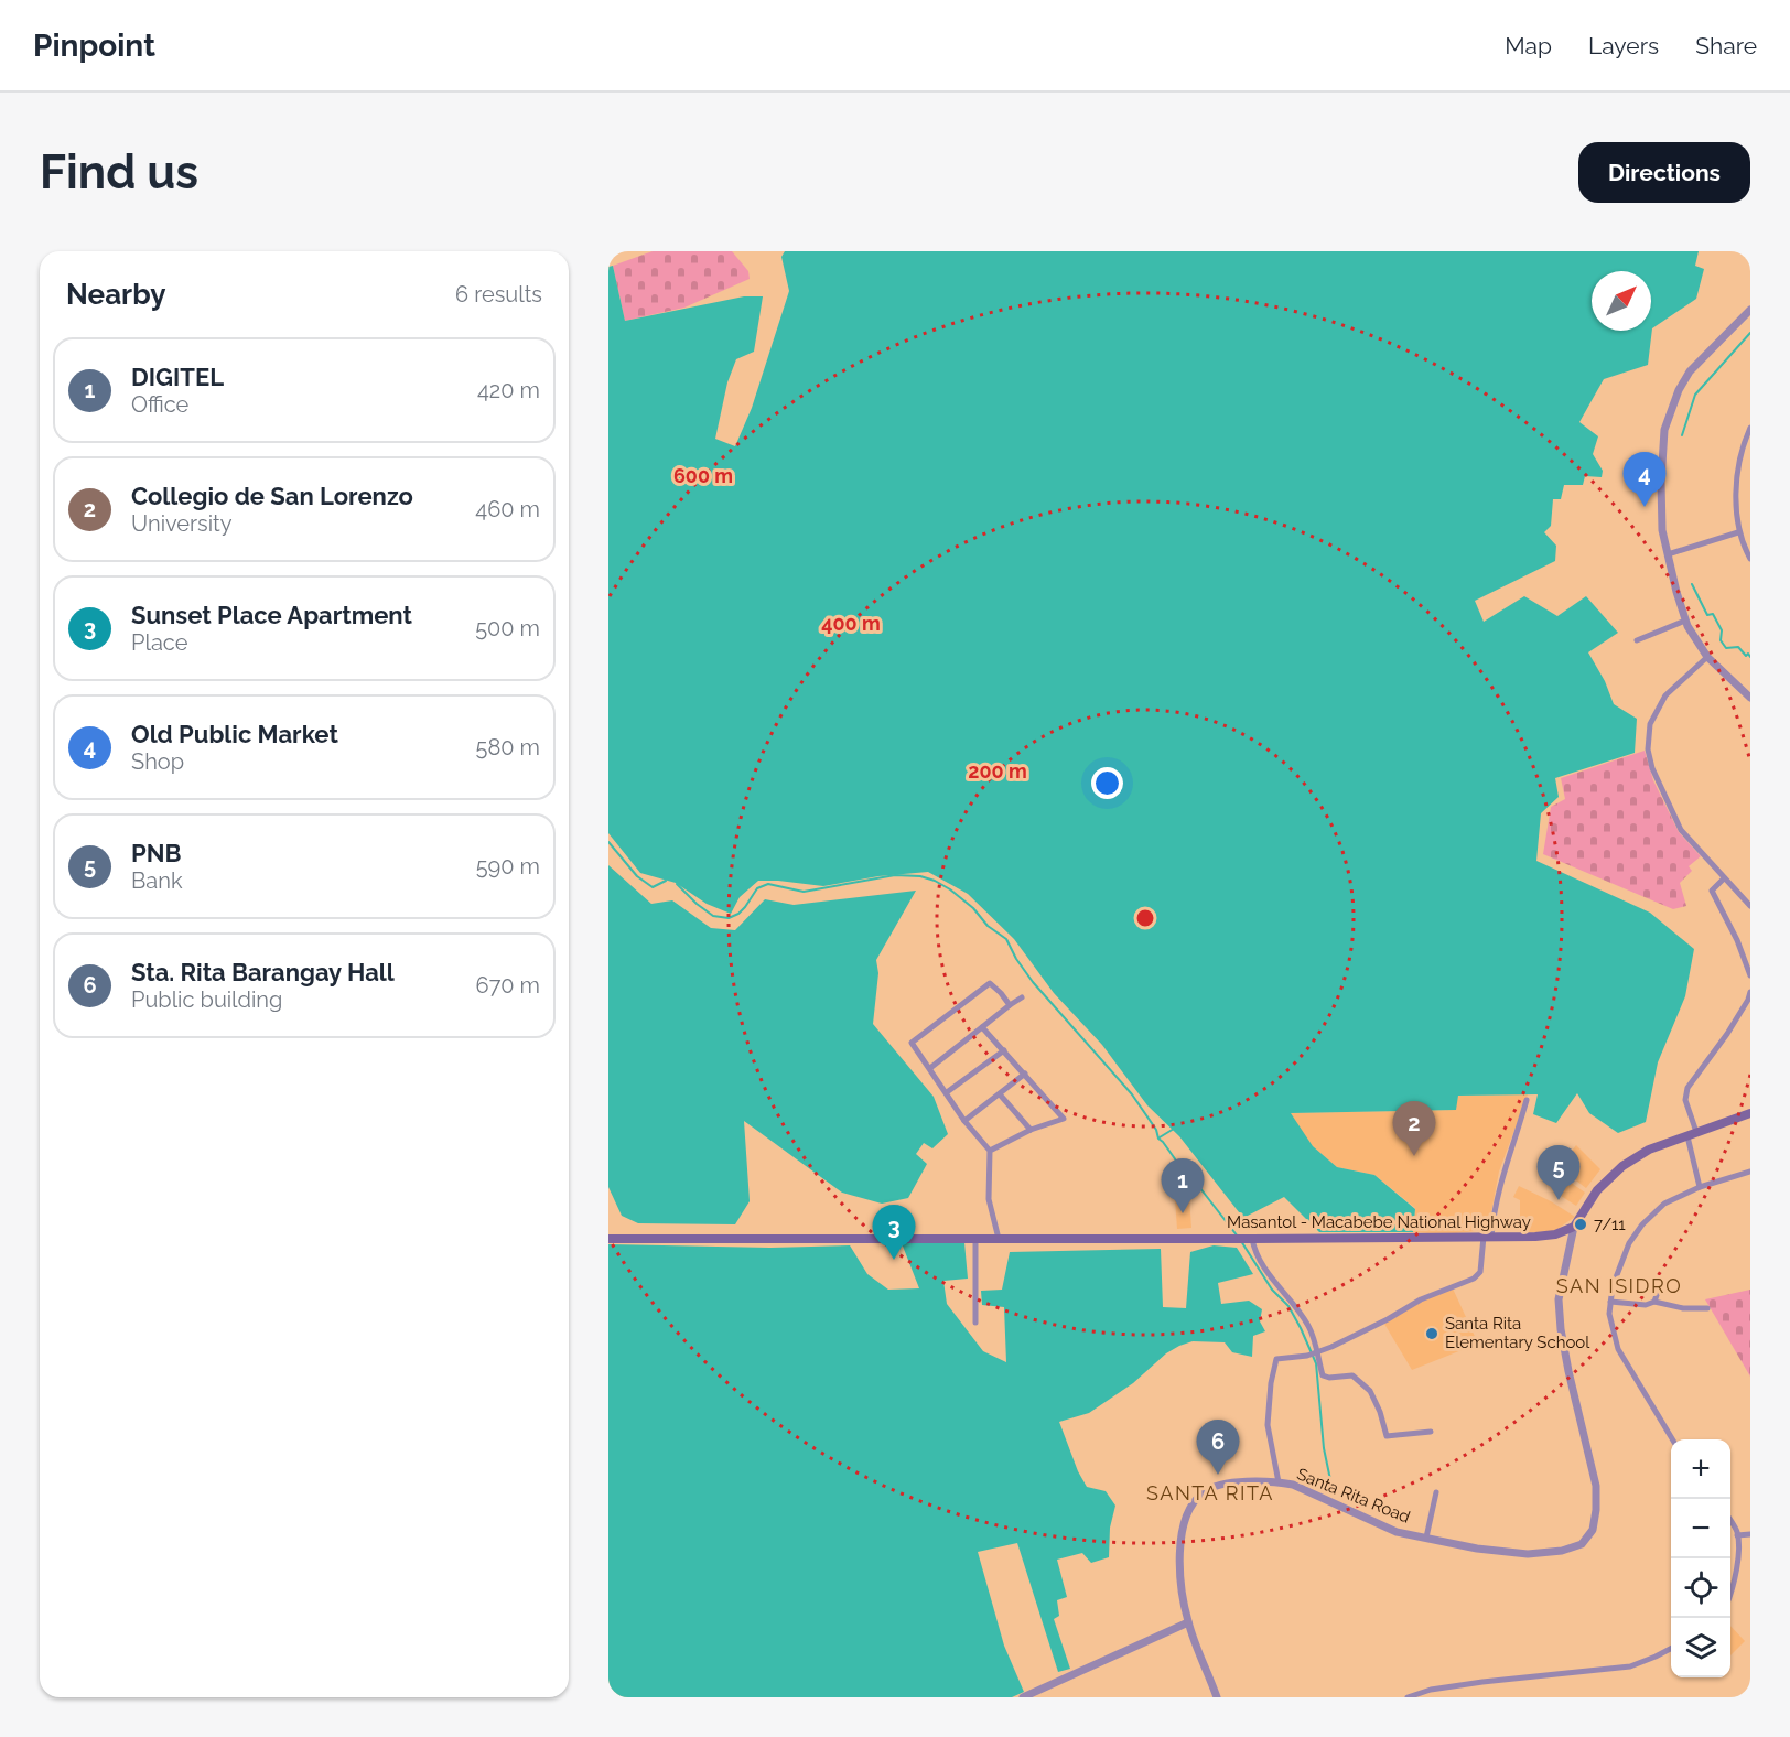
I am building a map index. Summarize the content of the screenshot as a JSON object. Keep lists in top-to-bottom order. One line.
{"streets":{"main road":["Masantol - Macabebe National Highway"],"street":["Santa Rita Road"]},"crossings":[["Masantol - Macabebe National Highway","Santa Rita Road"]],"districts":["SAN ISIDRO","SANTA RITA"],"places":["7/11","Santa Rita Elementary School"],"north":"top right","page":{"header":"Pinpoint","nav":["Map","Layers","Share"],"buttons":"Directions","title":"Find us","heading":["Nearby","6 results"],"list":[{"mark":"1","name":"DIGITEL","note":"Office","value":"420 m"},{"mark":"2","name":"Collegio de San Lorenzo","note":"University","value":"460 m"},{"mark":"3","name":"Sunset Place Apartment","note":"Place","value":"500 m"},{"mark":"4","name":"Old Public Market","note":"Shop","value":"580 m"},{"mark":"5","name":"PNB","note":"Bank","value":"590 m"},{"mark":"6","name":"Sta. Rita Barangay Hall","note":"Public building","value":"670 m"}],"pins":["4","2","5","1","3","6"],"map_buttons":["+","−"]},"rings":["600 m","400 m","200 m"]}
